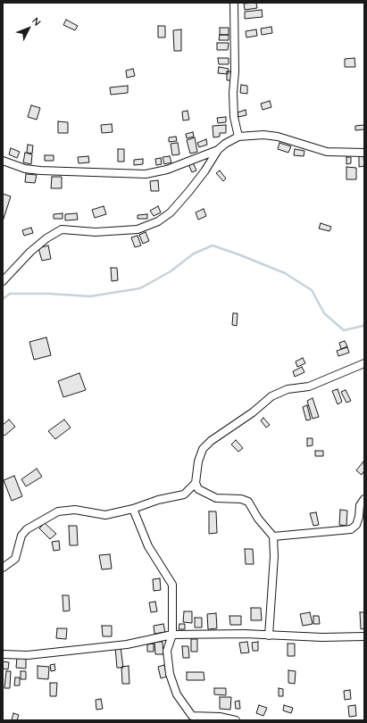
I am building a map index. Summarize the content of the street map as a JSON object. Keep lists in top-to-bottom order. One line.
{"north":"top right"}
